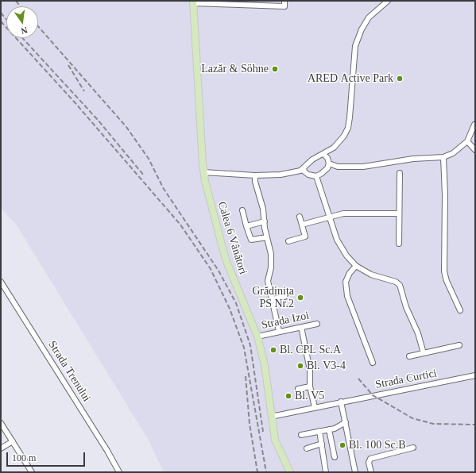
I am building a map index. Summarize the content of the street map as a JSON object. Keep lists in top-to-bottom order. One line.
{"streets":{"main road":["Calea 6 Vânători"],"street":["Strada Izoi","Strada Trenului","Strada Curtici"]},"crossings":[["Calea 6 Vânători","Strada Izoi"],["Calea 6 Vânători","Strada Curtici"]],"places":["Lazăr & Söhne","ARED Active Park","Grădinița PS Nr.2","Bl. CPL Sc.A","Bl. V3-4","Bl. V5","Bl. 100 Sc.B"],"scale_bar":"100 m","north":"bottom"}
